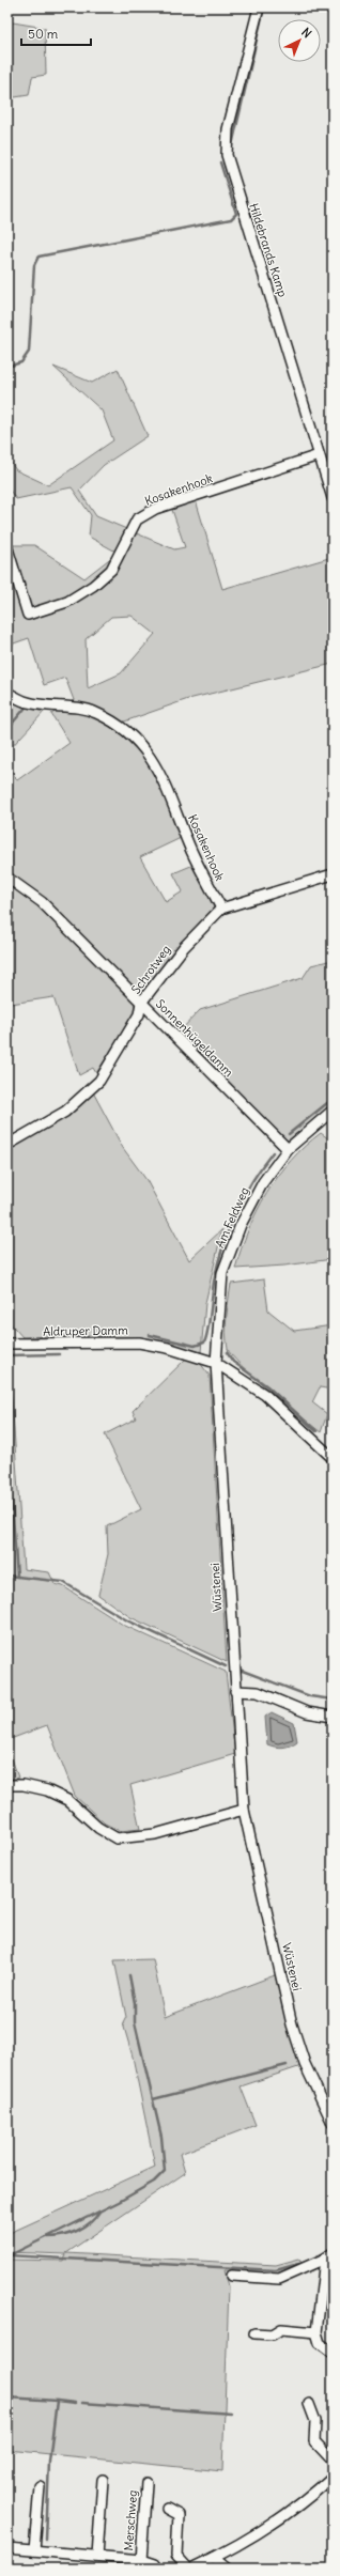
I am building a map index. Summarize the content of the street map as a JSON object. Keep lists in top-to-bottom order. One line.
{"streets":{"street":["Hildebrands Kamp","Kosakenhook","Schrotweg","Sonnenhügeldamm","Am Feldweg","Aldruper Damm","Wüstenei","Merschweg"]},"crossings":[["Hildebrands Kamp","Kosakenhook"],["Kosakenhook","Schrotweg"],["Schrotweg","Sonnenhügeldamm"],["Sonnenhügeldamm","Am Feldweg"],["Am Feldweg","Aldruper Damm"],["Am Feldweg","Wüstenei"],["Aldruper Damm","Wüstenei"]],"scale_bar":"50 m","north":"top right"}
